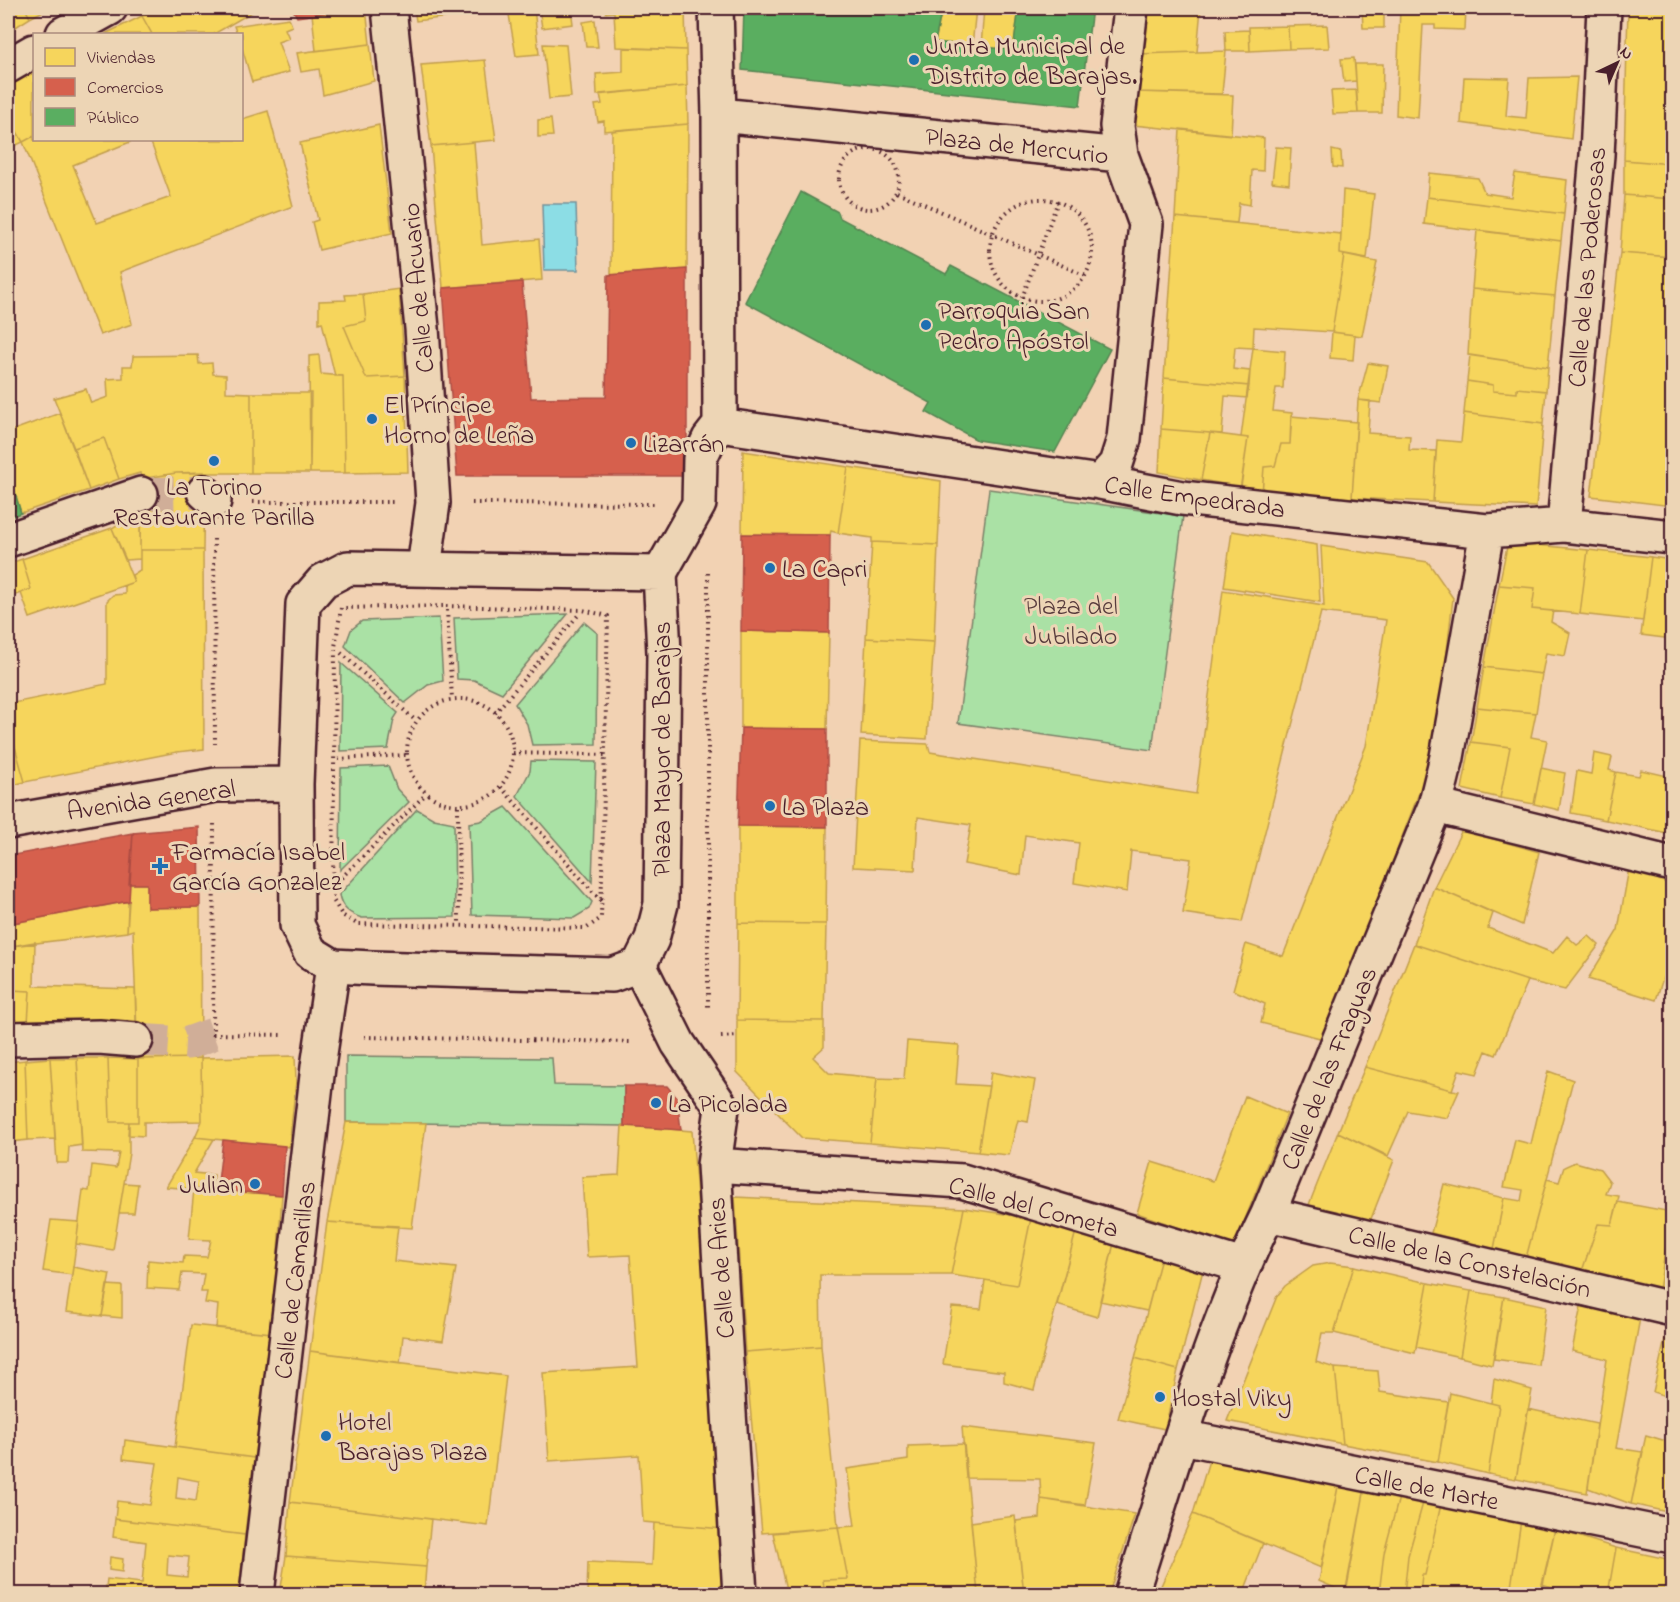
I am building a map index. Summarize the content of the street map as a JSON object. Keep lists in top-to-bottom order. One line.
{"streets":{"street":["Plaza de Mercurio","Calle de las Poderosas","Calle de Acuario","Calle Empedrada","Plaza Mayor de Barajas","Avenida General","Calle de las Fraguas","Calle del Cometa","Calle de la Constelación","Calle de Aries","Calle de Camarillas","Calle de Marte"]},"crossings":[["Plaza de Mercurio","Calle Empedrada"],["Calle de las Poderosas","Calle Empedrada"],["Calle Empedrada","Calle de las Fraguas"],["Plaza Mayor de Barajas","Calle de Aries"],["Calle de las Fraguas","Calle del Cometa"],["Calle de las Fraguas","Calle de la Constelación"],["Calle de las Fraguas","Calle de Marte"],["Calle del Cometa","Calle de Aries"]],"parks":["Plaza del Jubilado"],"places":{"other":["Junta Municipal de Distrito de Barajas.","Parroquia San Pedro Apóstol","El Príncipe Horno de Leña","Lizarrán","La Torino Restaurante Parilla","La Capri","La Plaza","La Picolada","Julian","Hostal Viky","Hotel Barajas Plaza"],"health":["Farmacía Isabel García Gonzalez"]},"legend":["Viviendas","Comercios","Público"],"north":"top right"}
